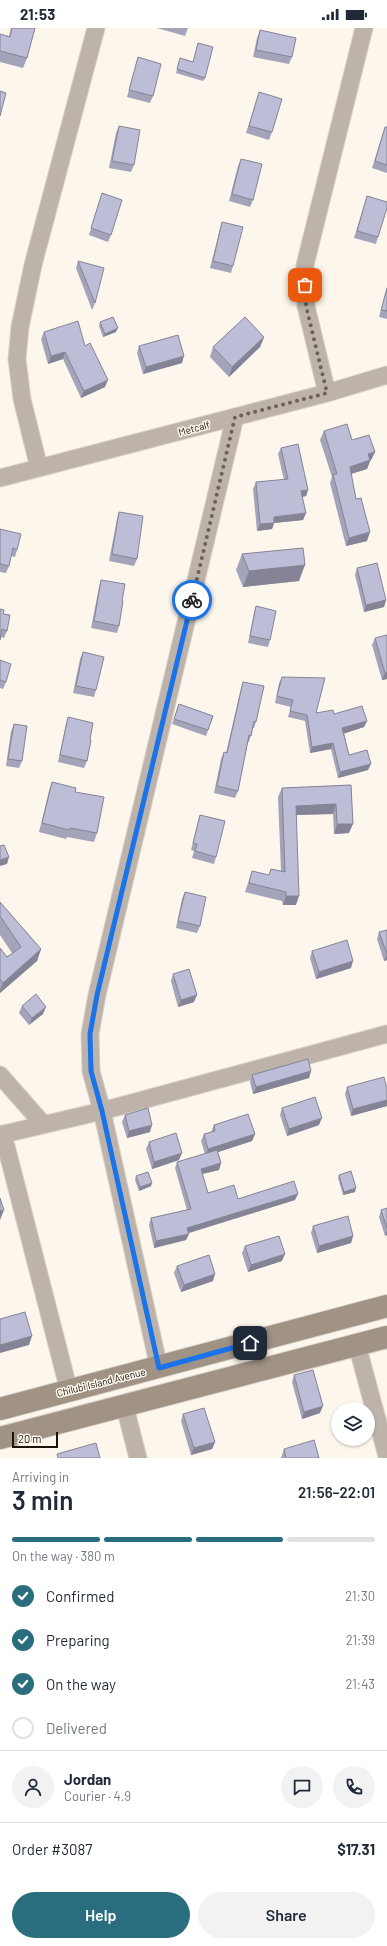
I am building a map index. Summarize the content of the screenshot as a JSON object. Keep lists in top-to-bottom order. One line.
{"streets":{"street":["Metcalf","Chilubi Island Avenue"]},"scale_bar":"20 m","page":{"status":"21:53","scale":"20 m","heading":["3 min","Arriving in","21:56–22:01"],"panel":["Jordan","Courier · 4.9","Order #3087","$17.31"],"bar":"On the way · 380 m","list":[["Confirmed","21:30"],["Preparing","21:39"],["On the way","21:43"],"Delivered"],"buttons":["Help","Share"]}}
